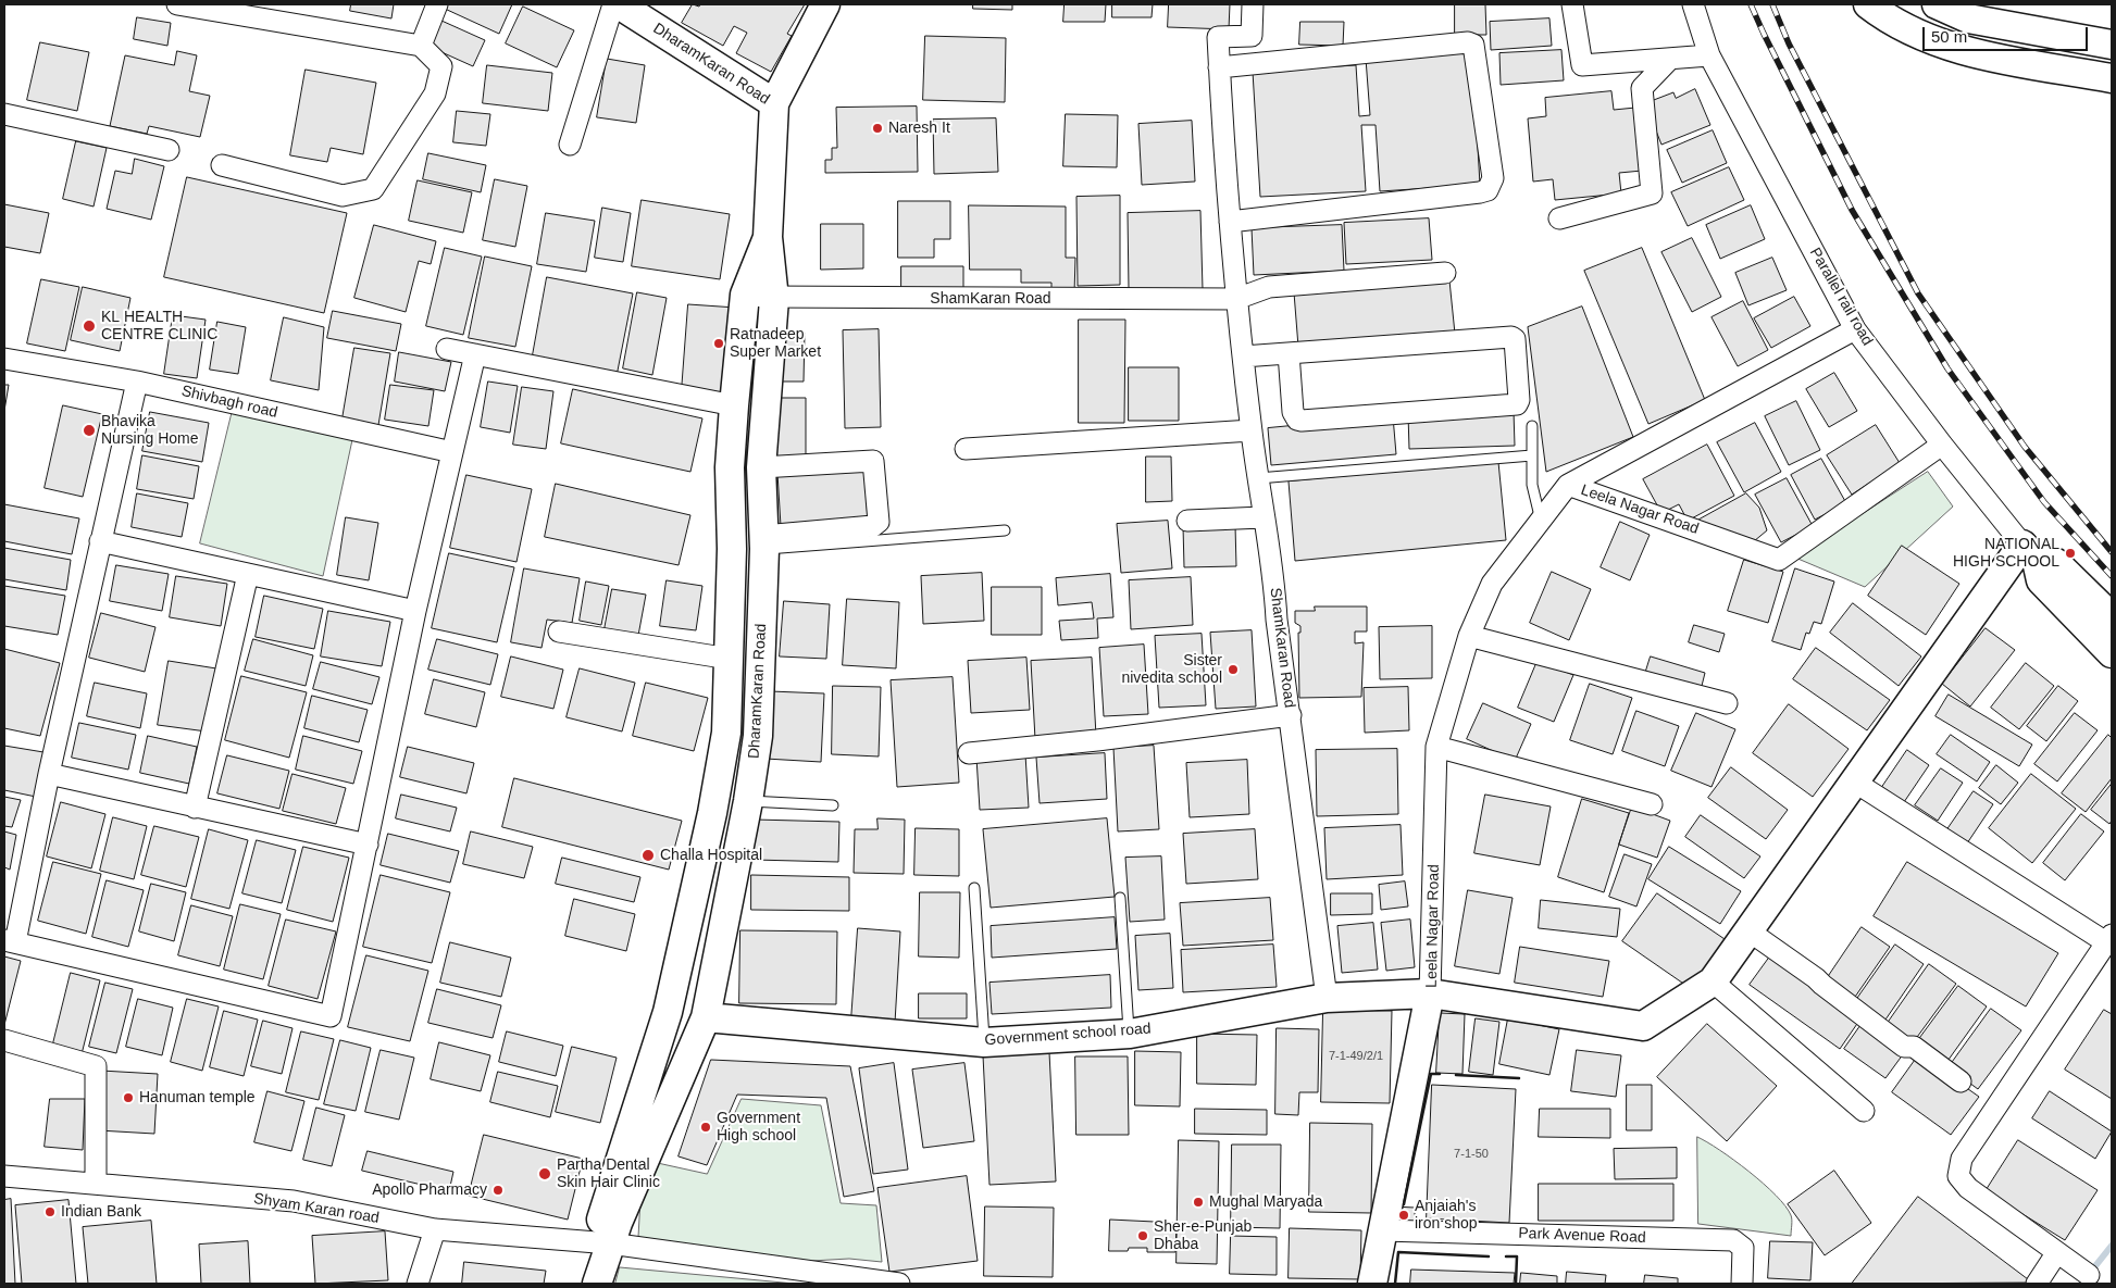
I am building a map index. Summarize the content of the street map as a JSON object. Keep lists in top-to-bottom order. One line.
{"streets":{"street":["DharamKaran Road","Parallel rail road","ShamKaran Road","Shivbagh road","Leela Nagar Road","Government school road","Shyam Karan road","Park Avenue Road"]},"crossings":[["DharamKaran Road","ShamKaran Road"],["DharamKaran Road","Government school road"],["DharamKaran Road","Shyam Karan road"],["Parallel rail road","Leela Nagar Road"],["ShamKaran Road","Government school road"],["Leela Nagar Road","Government school road"]],"places":["Naresh It","KL HEALTH CENTRE CLINIC","Ratnadeep Super Market","Bhavika Nursing Home","NATIONAL HIGH SCHOOL","Sister nivedita school","Challa Hospital","Hanuman temple","Government High school","Partha Dental Skin Hair Clinic","Apollo Pharmacy","Mughal Maryada","Indian Bank","Anjaiah's iron shop","Sher-e-Punjab Dhaba"],"house_numbers":["7-1-49/2/1","7-1-50"],"scale_bar":"50 m"}
